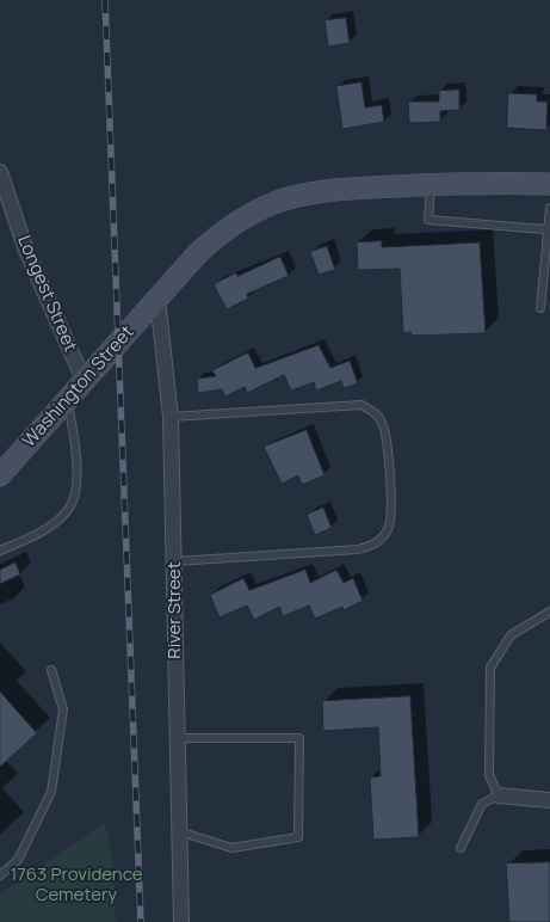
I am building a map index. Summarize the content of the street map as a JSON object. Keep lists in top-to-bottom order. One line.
{"streets":{"street":["Longest Street","Washington Street","River Street"]},"crossings":[["Longest Street","Washington Street"],["Washington Street","River Street"]],"parks":["1763 Providence Cemetery"]}
